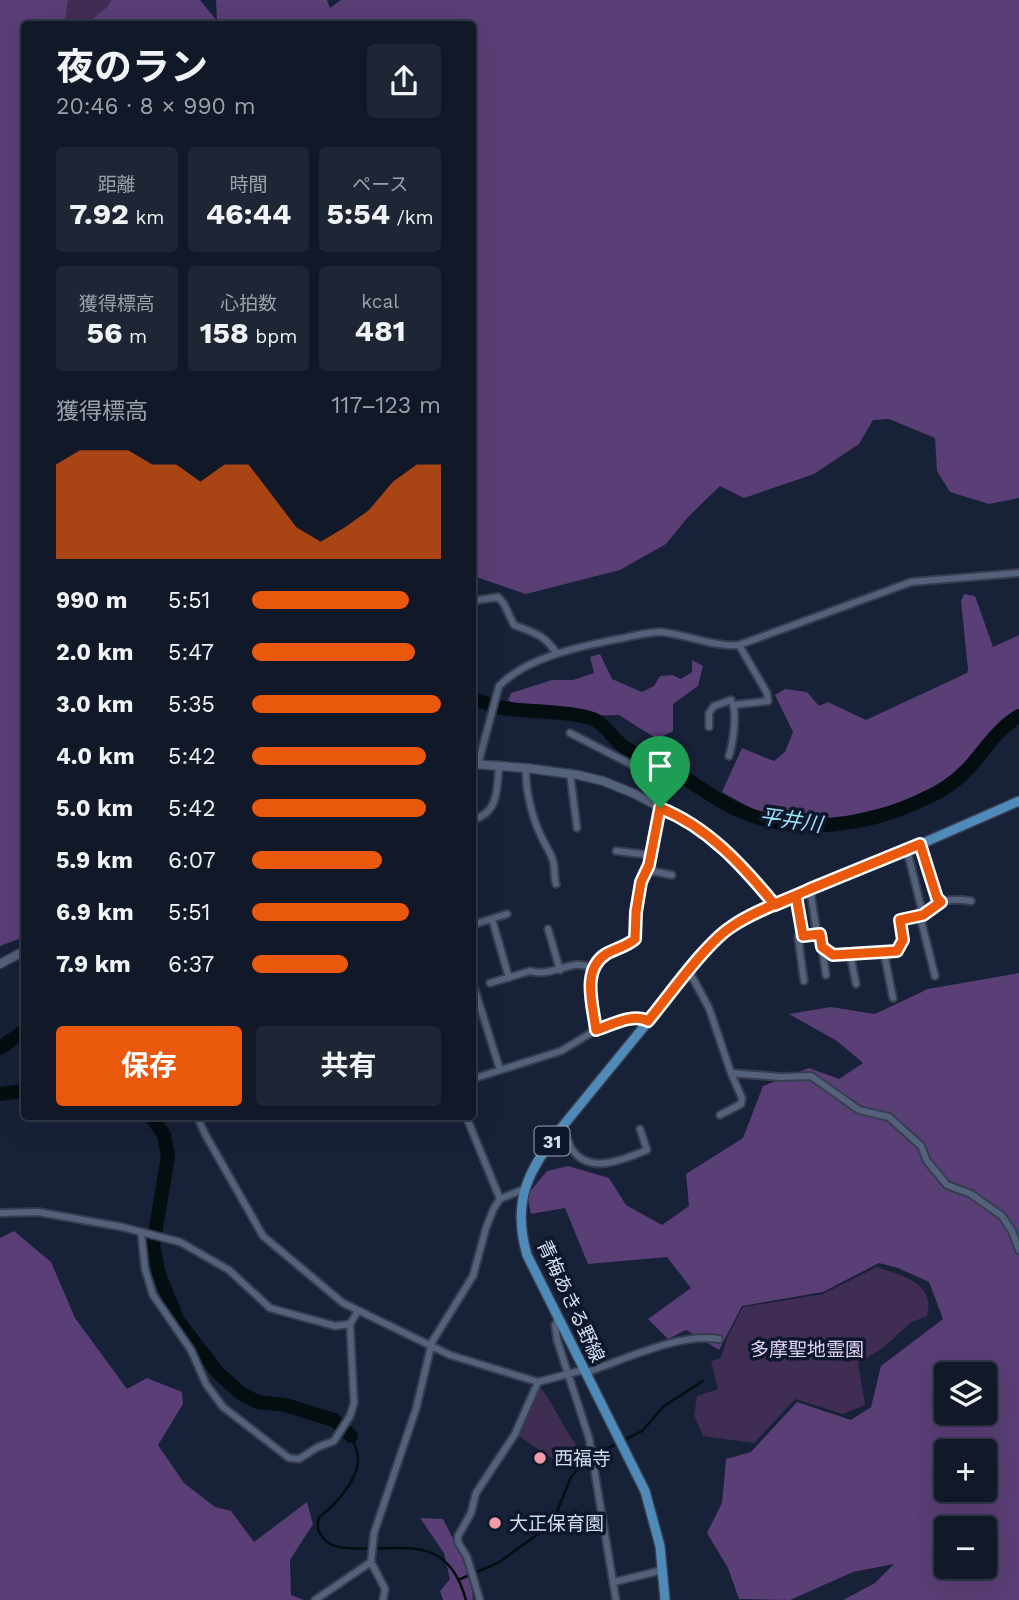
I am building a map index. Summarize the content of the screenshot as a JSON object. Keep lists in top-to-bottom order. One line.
{"streets":{"main road":["31","青梅あきる野線"]},"water":["平井川"],"parks":["多摩聖地霊園"],"places":["西福寺","大正保育園"],"page":{"heading":["夜のラン","20:46 · 8 × 990 m"],"stats":[["距離","7.92 km"],["時間","46:44"],["ペース","5:54 /km"],["獲得標高","56 m"],["心拍数","158 bpm"],["kcal","481"]],"chart":["獲得標高","117–123 m"],"list":[{"name":"990 m","note":"5:51"},{"name":"2.0 km","note":"5:47"},{"name":"3.0 km","note":"5:35"},{"name":"4.0 km","note":"5:42"},{"name":"5.0 km","note":"5:42"},{"name":"5.9 km","note":"6:07"},{"name":"6.9 km","note":"5:51"},{"name":"7.9 km","note":"6:37"}],"buttons":["保存","共有"],"map_buttons":["+","−"]}}
